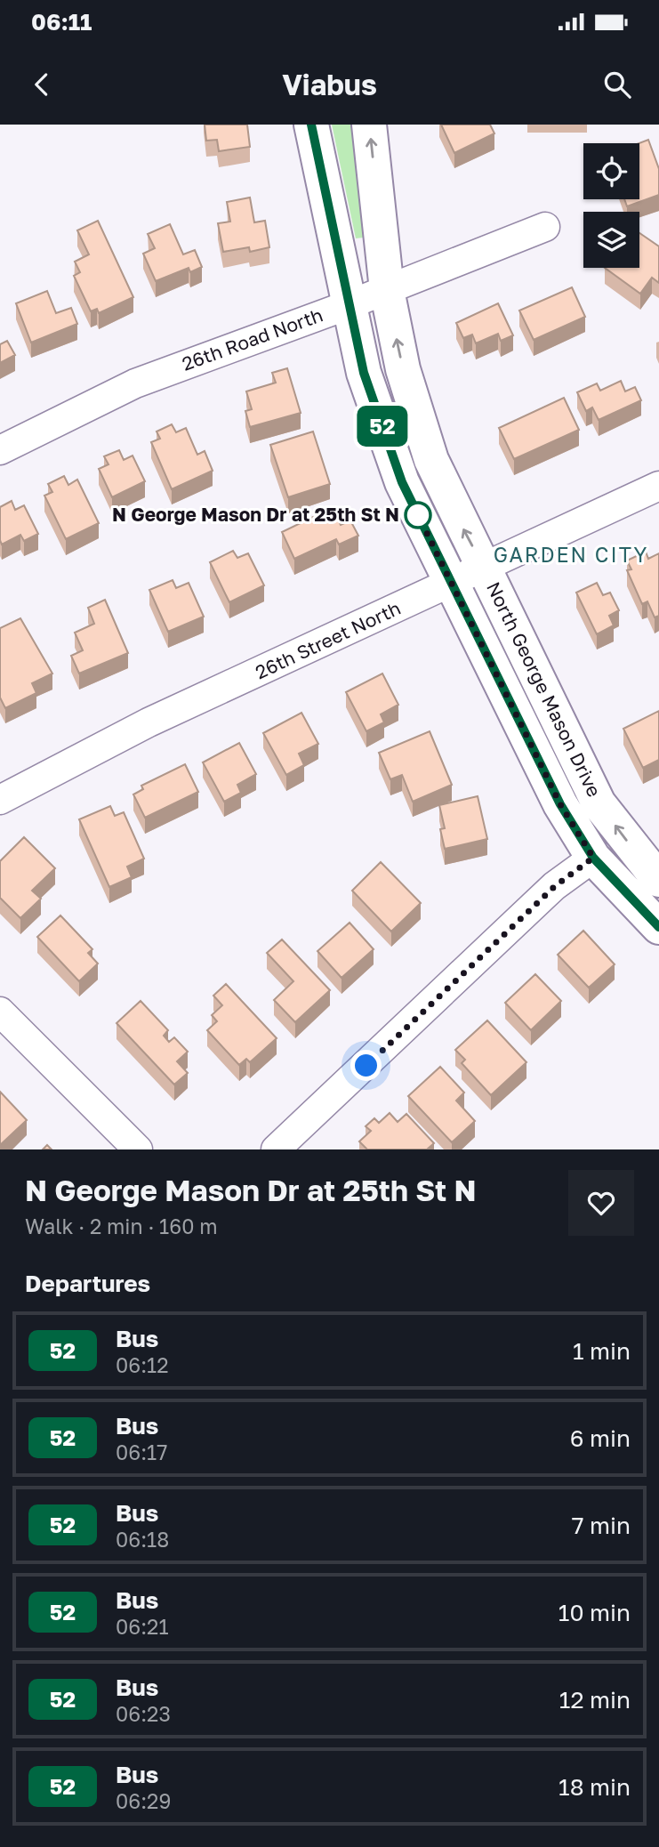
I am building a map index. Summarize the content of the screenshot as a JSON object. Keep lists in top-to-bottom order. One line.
{"streets":{"street":["26th Road North","26th Street North","North George Mason Drive"]},"crossings":[["26th Road North","North George Mason Drive"],["26th Street North","North George Mason Drive"]],"districts":["GARDEN CITY"],"places":["N George Mason Dr at 25th St N"],"lines":["bus line 52"],"page":{"status":"06:11","header":"Viabus","on_map":"52","heading":[["N George Mason Dr at 25th St N","Walk · 2 min · 160 m"],"Departures"],"list":[{"mark":"52","name":"Bus","note":"06:12","value":"1 min"},{"mark":"52","name":"Bus","note":"06:17","value":"6 min"},{"mark":"52","name":"Bus","note":"06:18","value":"7 min"},{"mark":"52","name":"Bus","note":"06:21","value":"10 min"},{"mark":"52","name":"Bus","note":"06:23","value":"12 min"},{"mark":"52","name":"Bus","note":"06:29","value":"18 min"}]}}
